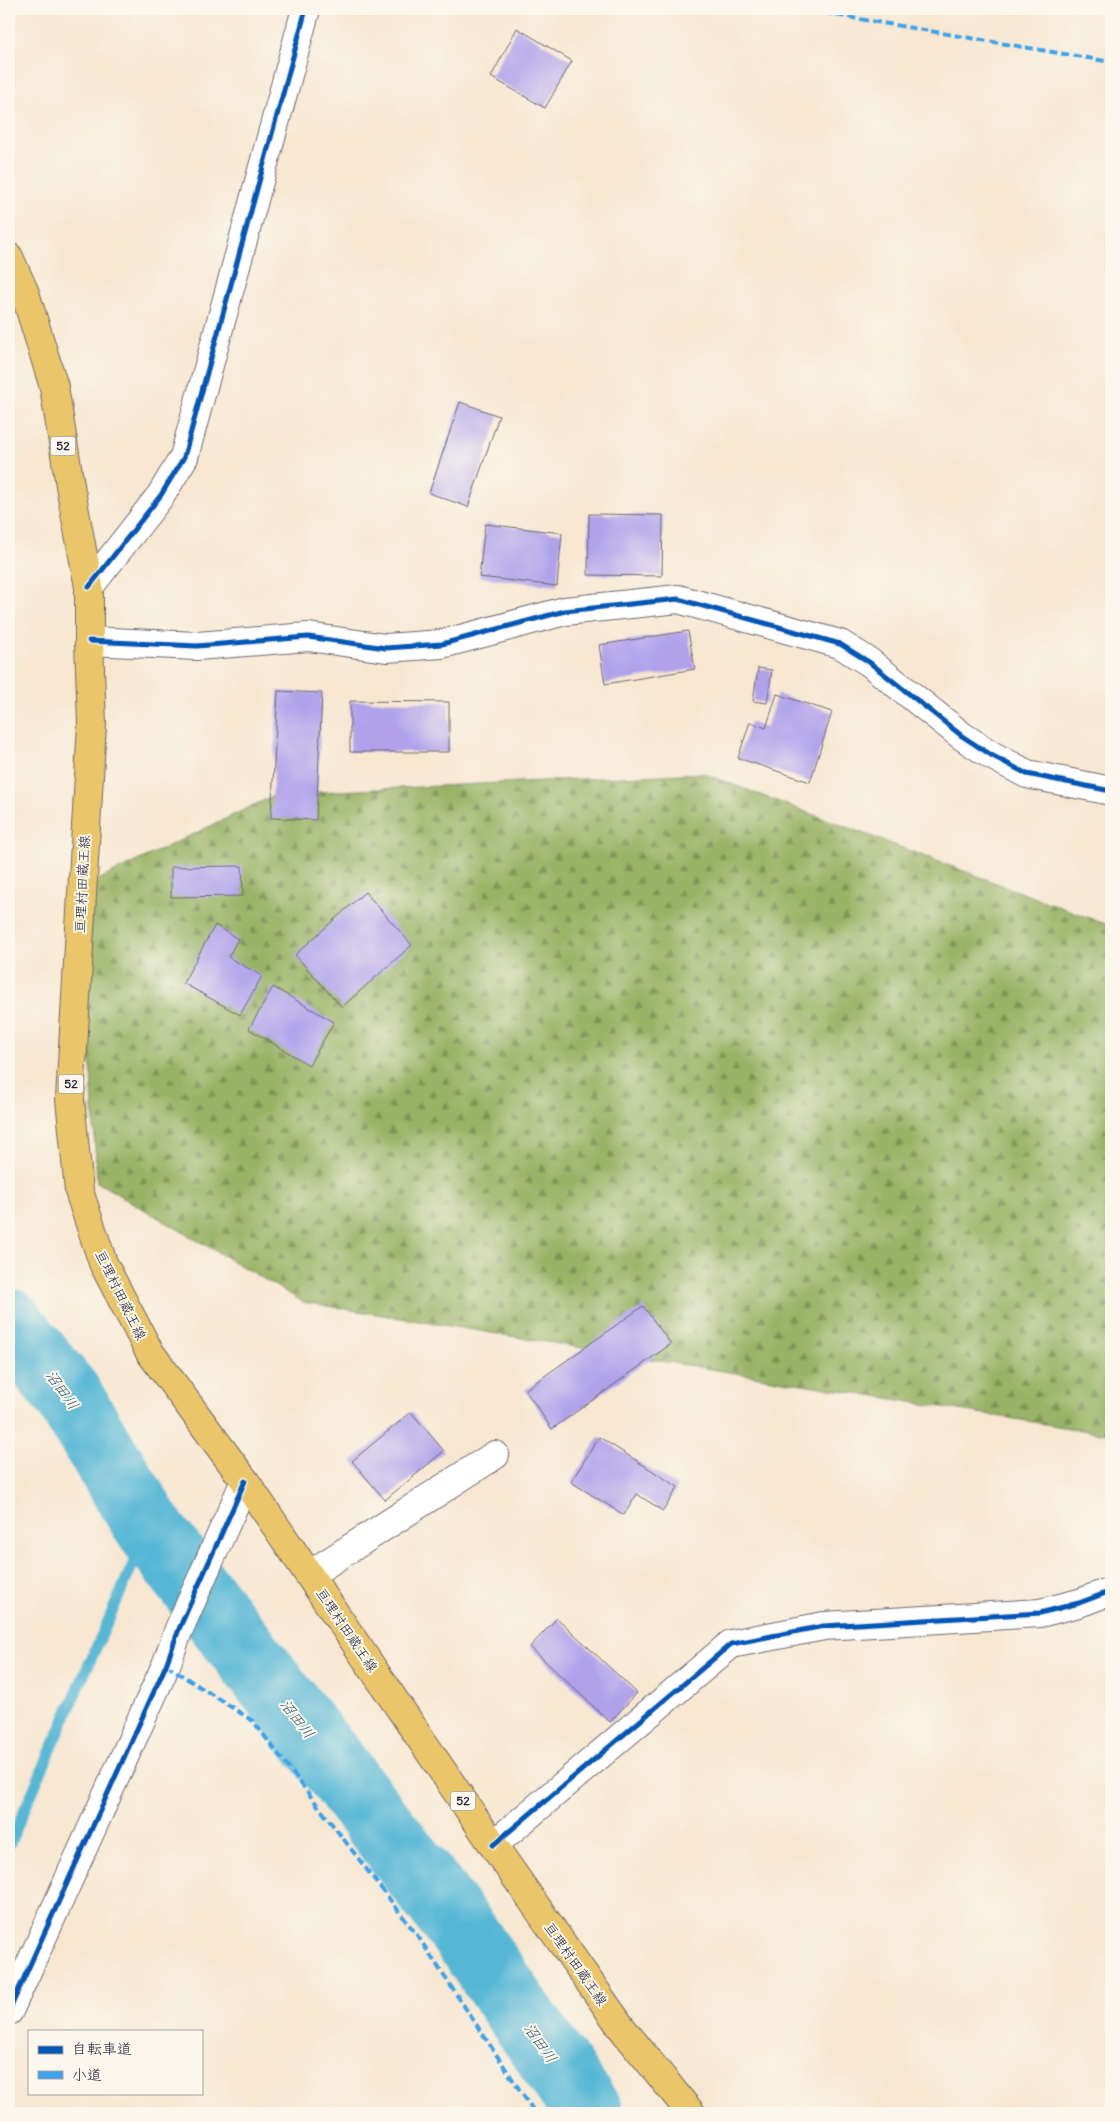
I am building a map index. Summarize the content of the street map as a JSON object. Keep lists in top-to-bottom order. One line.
{"streets":{"main road":["52","亘理村田蔵王線"]},"water":["沼田川"],"legend":["自転車道","小道"]}
